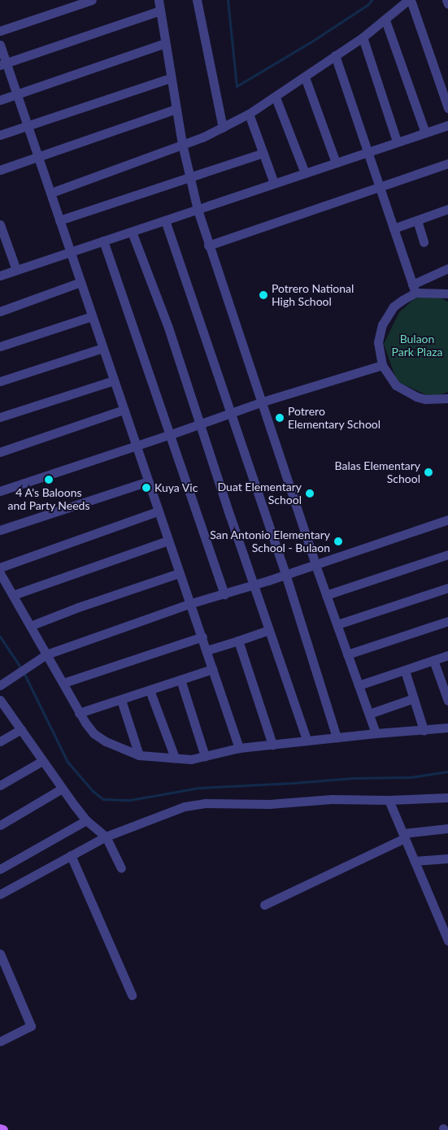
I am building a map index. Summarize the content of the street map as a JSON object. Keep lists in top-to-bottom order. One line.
{"parks":["Bulaon Park Plaza"],"places":["Potrero National High School","Potrero Elementary School","Balas Elementary School","4 A's Baloons and Party Needs","Kuya Vic","Duat Elementary School","San Antonio Elementary School - Bulaon"]}
